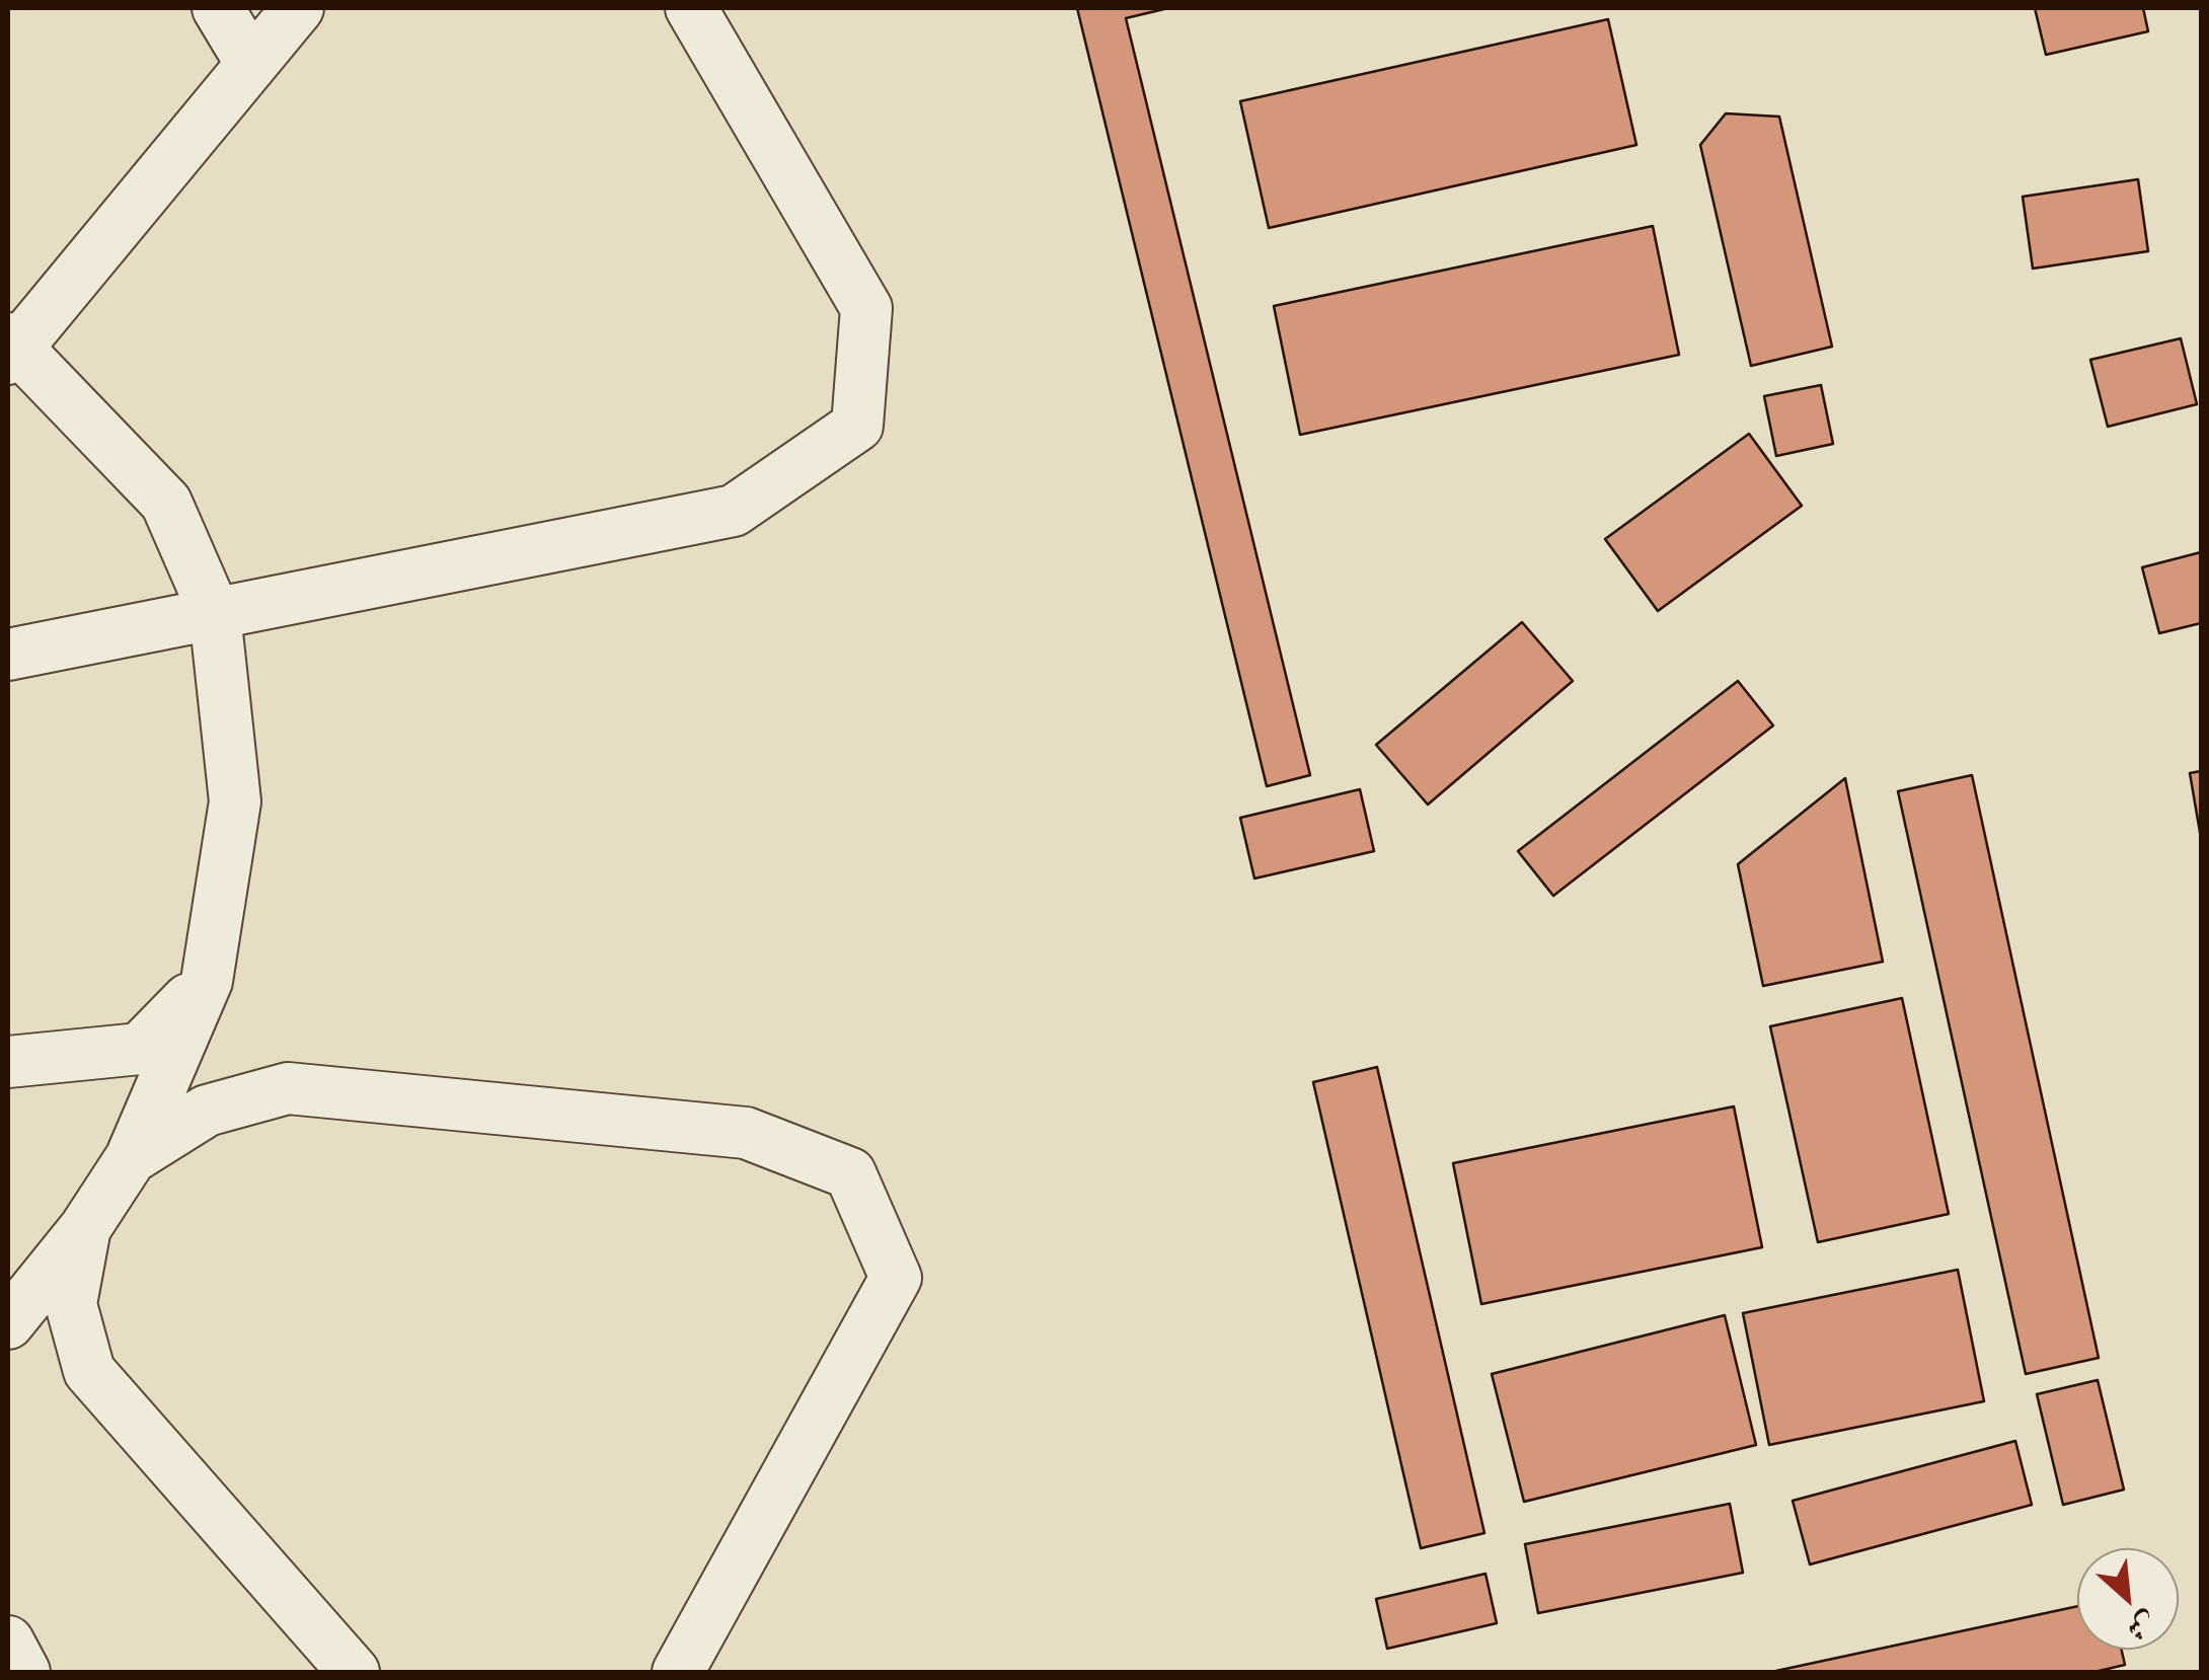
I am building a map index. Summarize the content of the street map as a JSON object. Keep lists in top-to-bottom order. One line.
{"north":"bottom right"}
